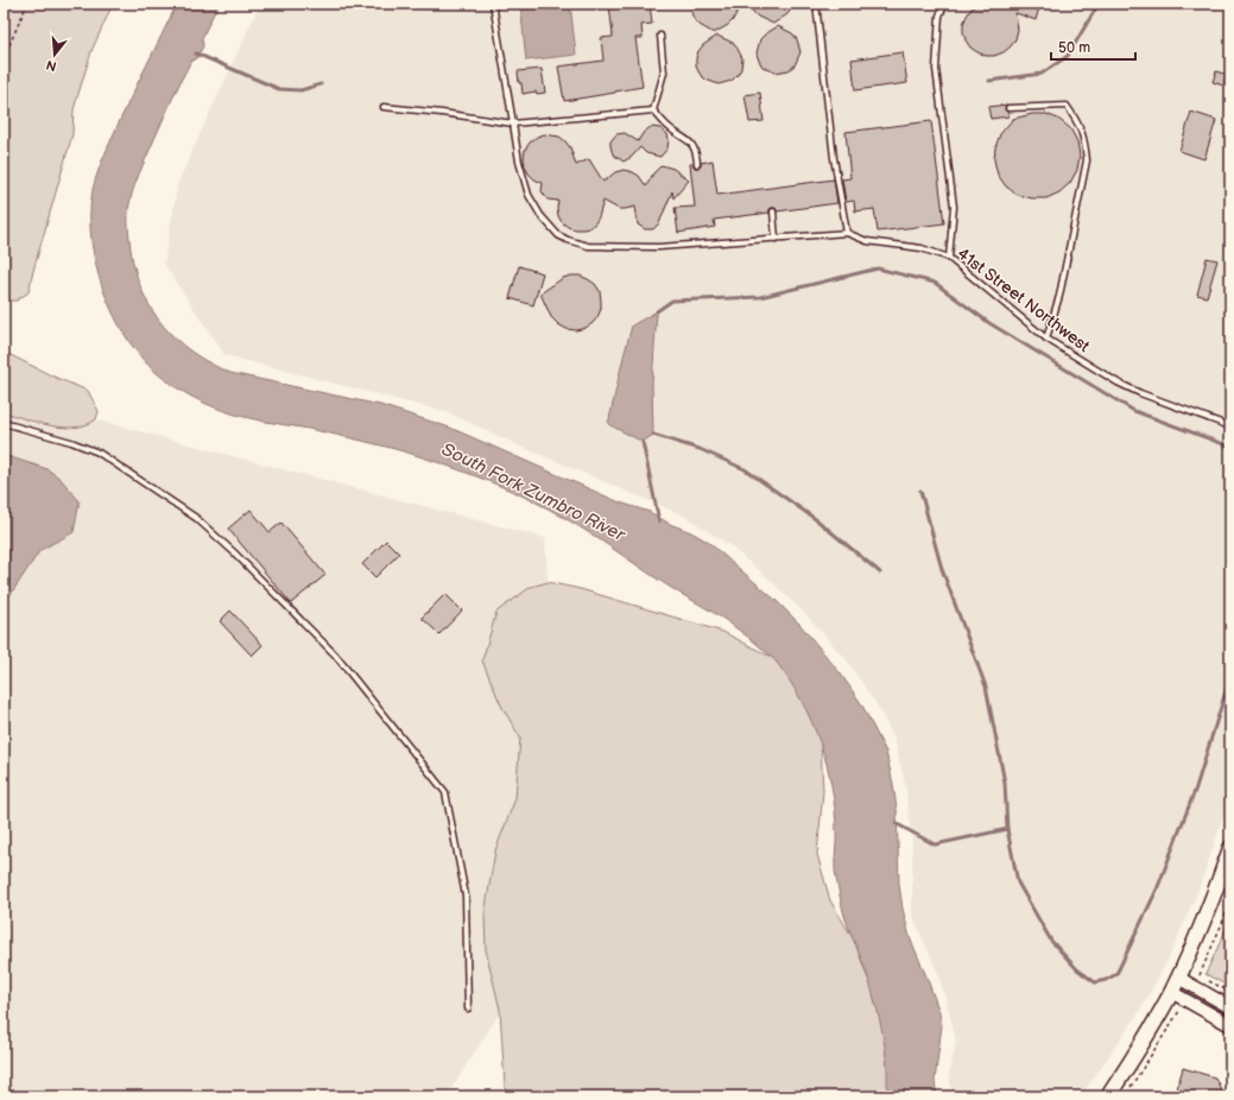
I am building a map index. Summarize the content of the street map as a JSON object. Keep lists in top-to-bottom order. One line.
{"streets":{"lane":["41st Street Northwest"]},"water":["South Fork Zumbro River"],"scale_bar":"50 m","north":"bottom"}
